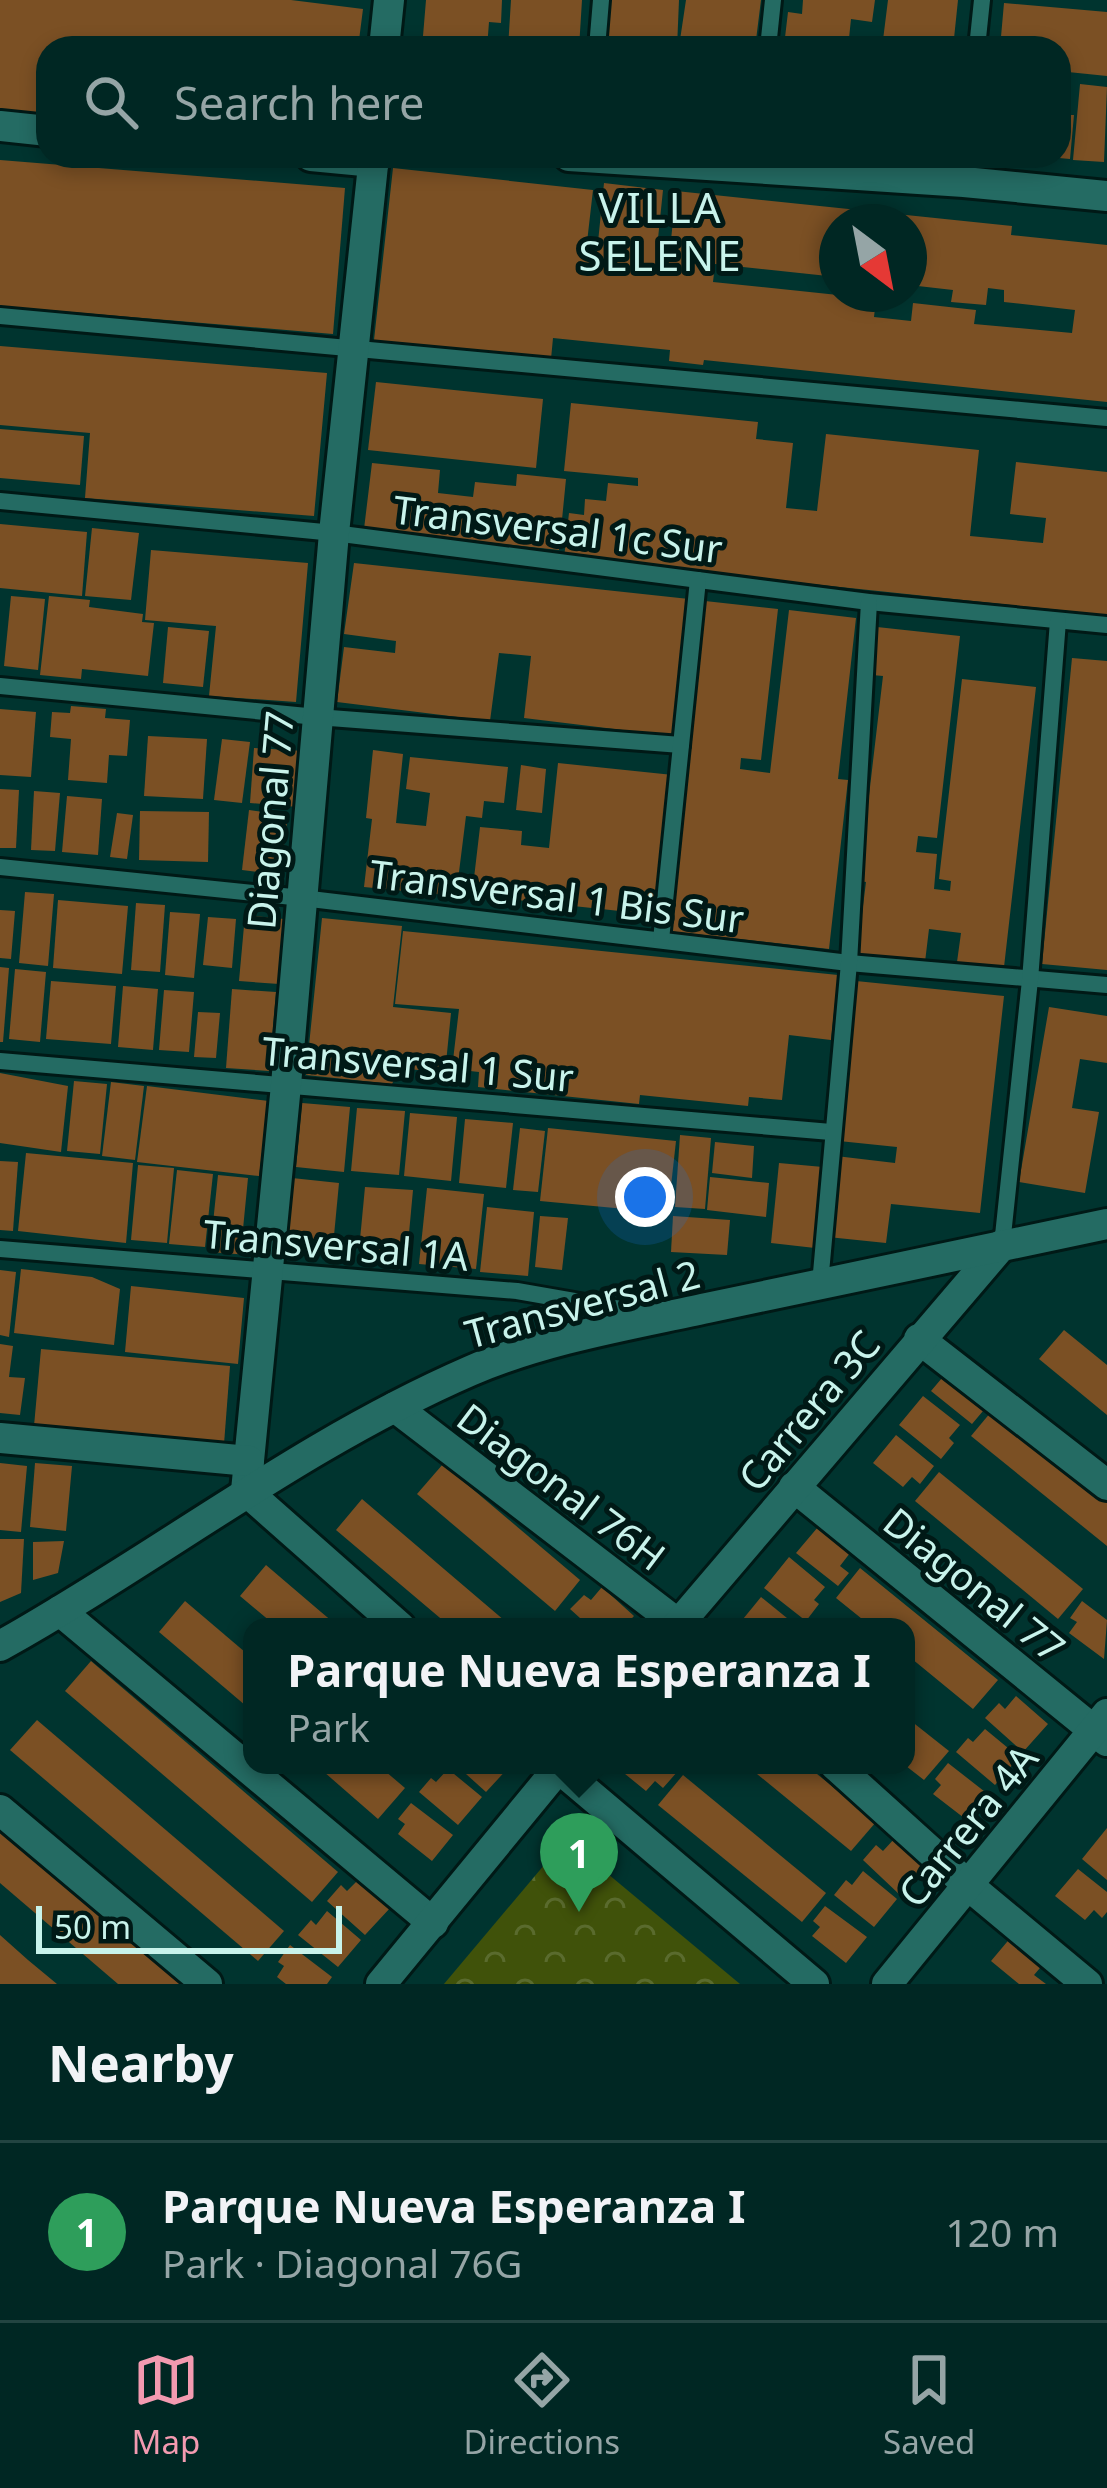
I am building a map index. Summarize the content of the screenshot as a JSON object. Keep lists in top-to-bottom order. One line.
{"streets":{"street":["Diagonal 77","Transversal 2","Carrera 3C","Diagonal 76H","Carrera 4A"],"lane":["Transversal 1c Sur","Transversal 1 Bis Sur","Transversal 1 Sur","Transversal 1A"]},"crossings":[["Transversal 1c Sur","Diagonal 77"],["Diagonal 77","Transversal 1 Bis Sur"],["Diagonal 77","Transversal 1 Sur"],["Diagonal 77","Transversal 1A"],["Diagonal 77","Transversal 2"],["Diagonal 77","Carrera 3C"],["Diagonal 77","Carrera 4A"],["Transversal 1A","Transversal 2"],["Transversal 2","Carrera 3C"],["Transversal 2","Diagonal 76H"]],"districts":["VILLA SELENE"],"scale_bar":"50 m","north":"bottom right","page":{"search":"Search here","popup":["Parque Nueva Esperanza I","Park"],"pins":"1","scale":"50 m","heading":"Nearby","list":[{"mark":"1","name":"Parque Nueva Esperanza I","note":"Park · Diagonal 76G","value":"120 m"}],"nav":["Map","Directions","Saved"]}}
